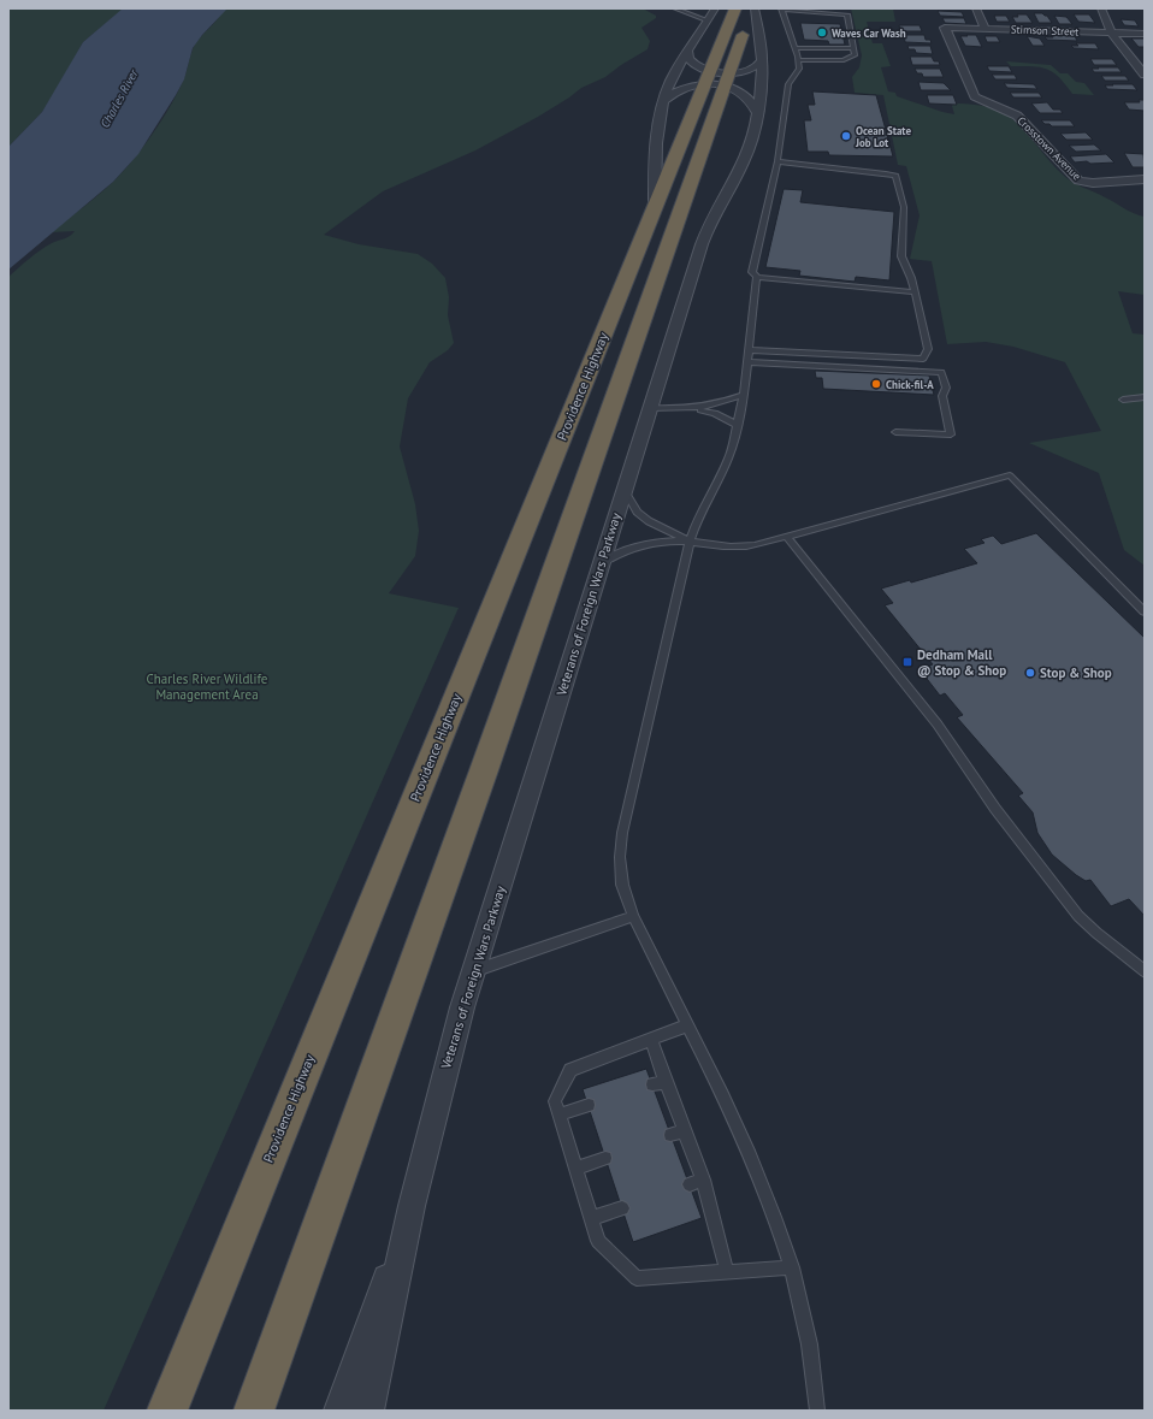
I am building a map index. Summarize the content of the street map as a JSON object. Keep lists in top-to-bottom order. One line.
{"streets":{"highway":["Providence Highway","Veterans of Foreign Wars Parkway"],"street":["Stimson Street","Crosstown Avenue"]},"crossings":[["Stimson Street","Crosstown Avenue"],["Providence Highway","Veterans of Foreign Wars Parkway"]],"water":["Charles River"],"parks":["Charles River Wildlife Management Area"],"places":{"other":["Waves Car Wash","Ocean State Job Lot","Chick-fil-A","Stop & Shop"],"transit":["Dedham Mall @ Stop & Shop"]}}
